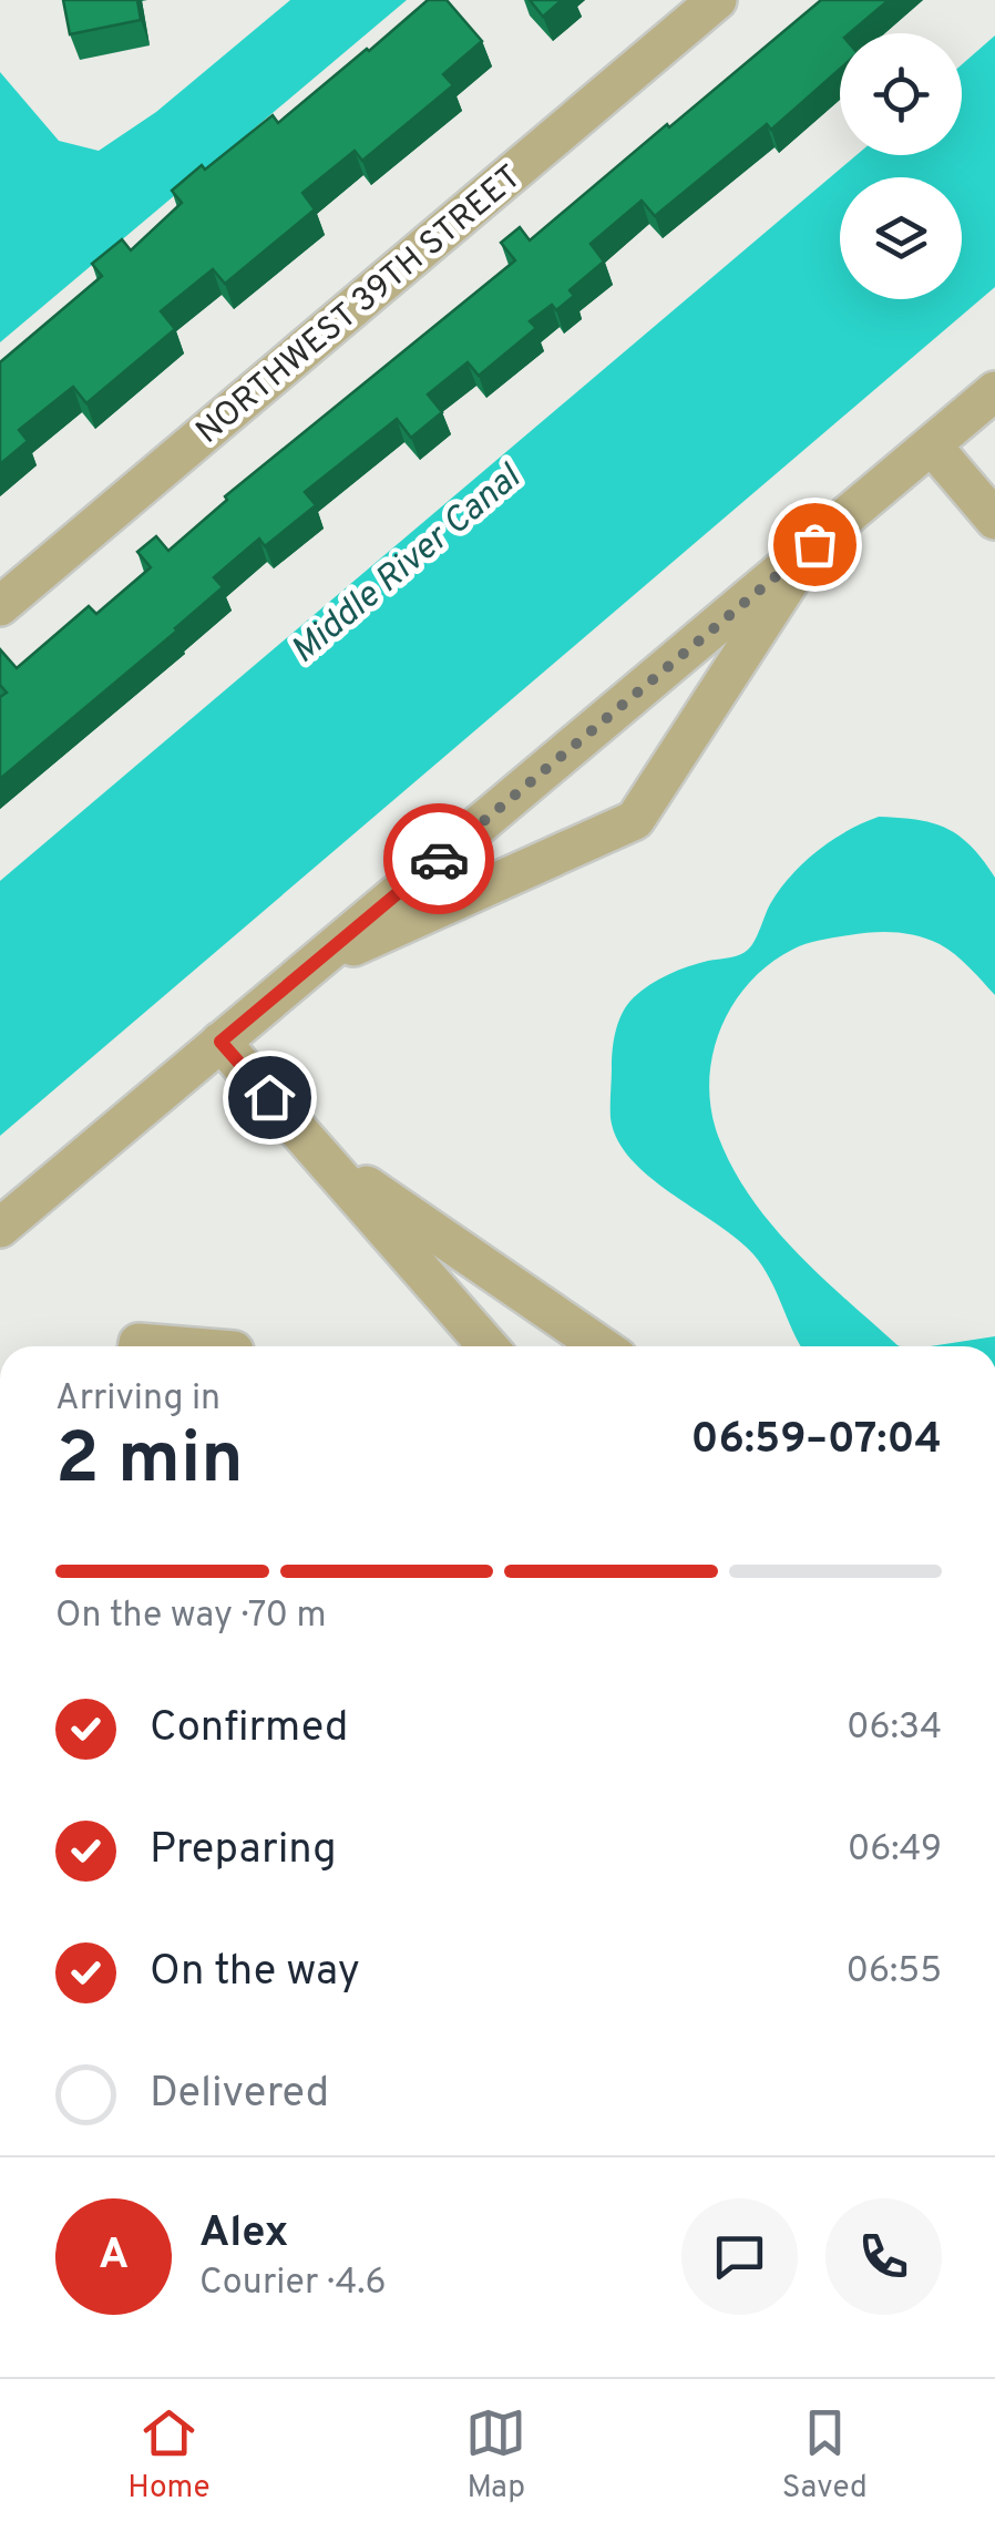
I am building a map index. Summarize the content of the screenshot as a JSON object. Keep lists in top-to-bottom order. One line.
{"streets":{"street":["NORTHWEST 39TH STREET"]},"water":["Middle River Canal"],"page":{"heading":["2 min","Arriving in","06:59–07:04"],"panel":["Alex","Courier · 4.6"],"bar":"On the way · 70 m","list":[["Confirmed","06:34"],["Preparing","06:49"],["On the way","06:55"],"Delivered"],"round":"A","tabs":["Home","Map","Saved"]}}
